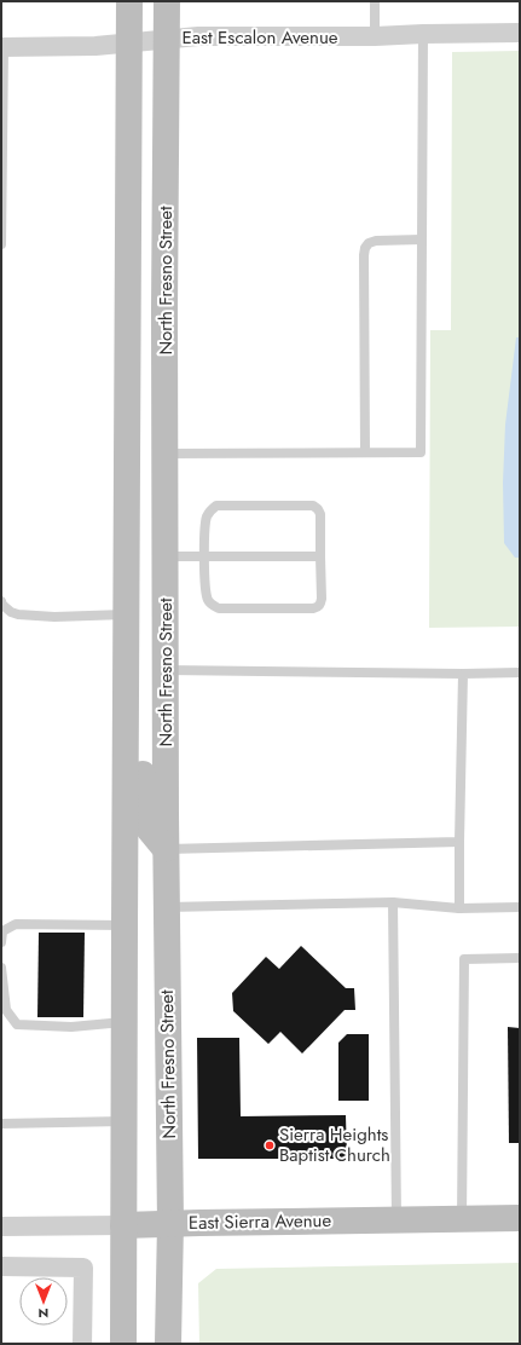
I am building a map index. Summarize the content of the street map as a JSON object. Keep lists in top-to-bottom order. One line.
{"streets":{"main road":["North Fresno Street","East Sierra Avenue"],"street":["East Escalon Avenue"]},"crossings":[["East Escalon Avenue","North Fresno Street"],["North Fresno Street","East Sierra Avenue"]],"places":["Sierra Heights Baptist Church"],"north":"bottom"}
